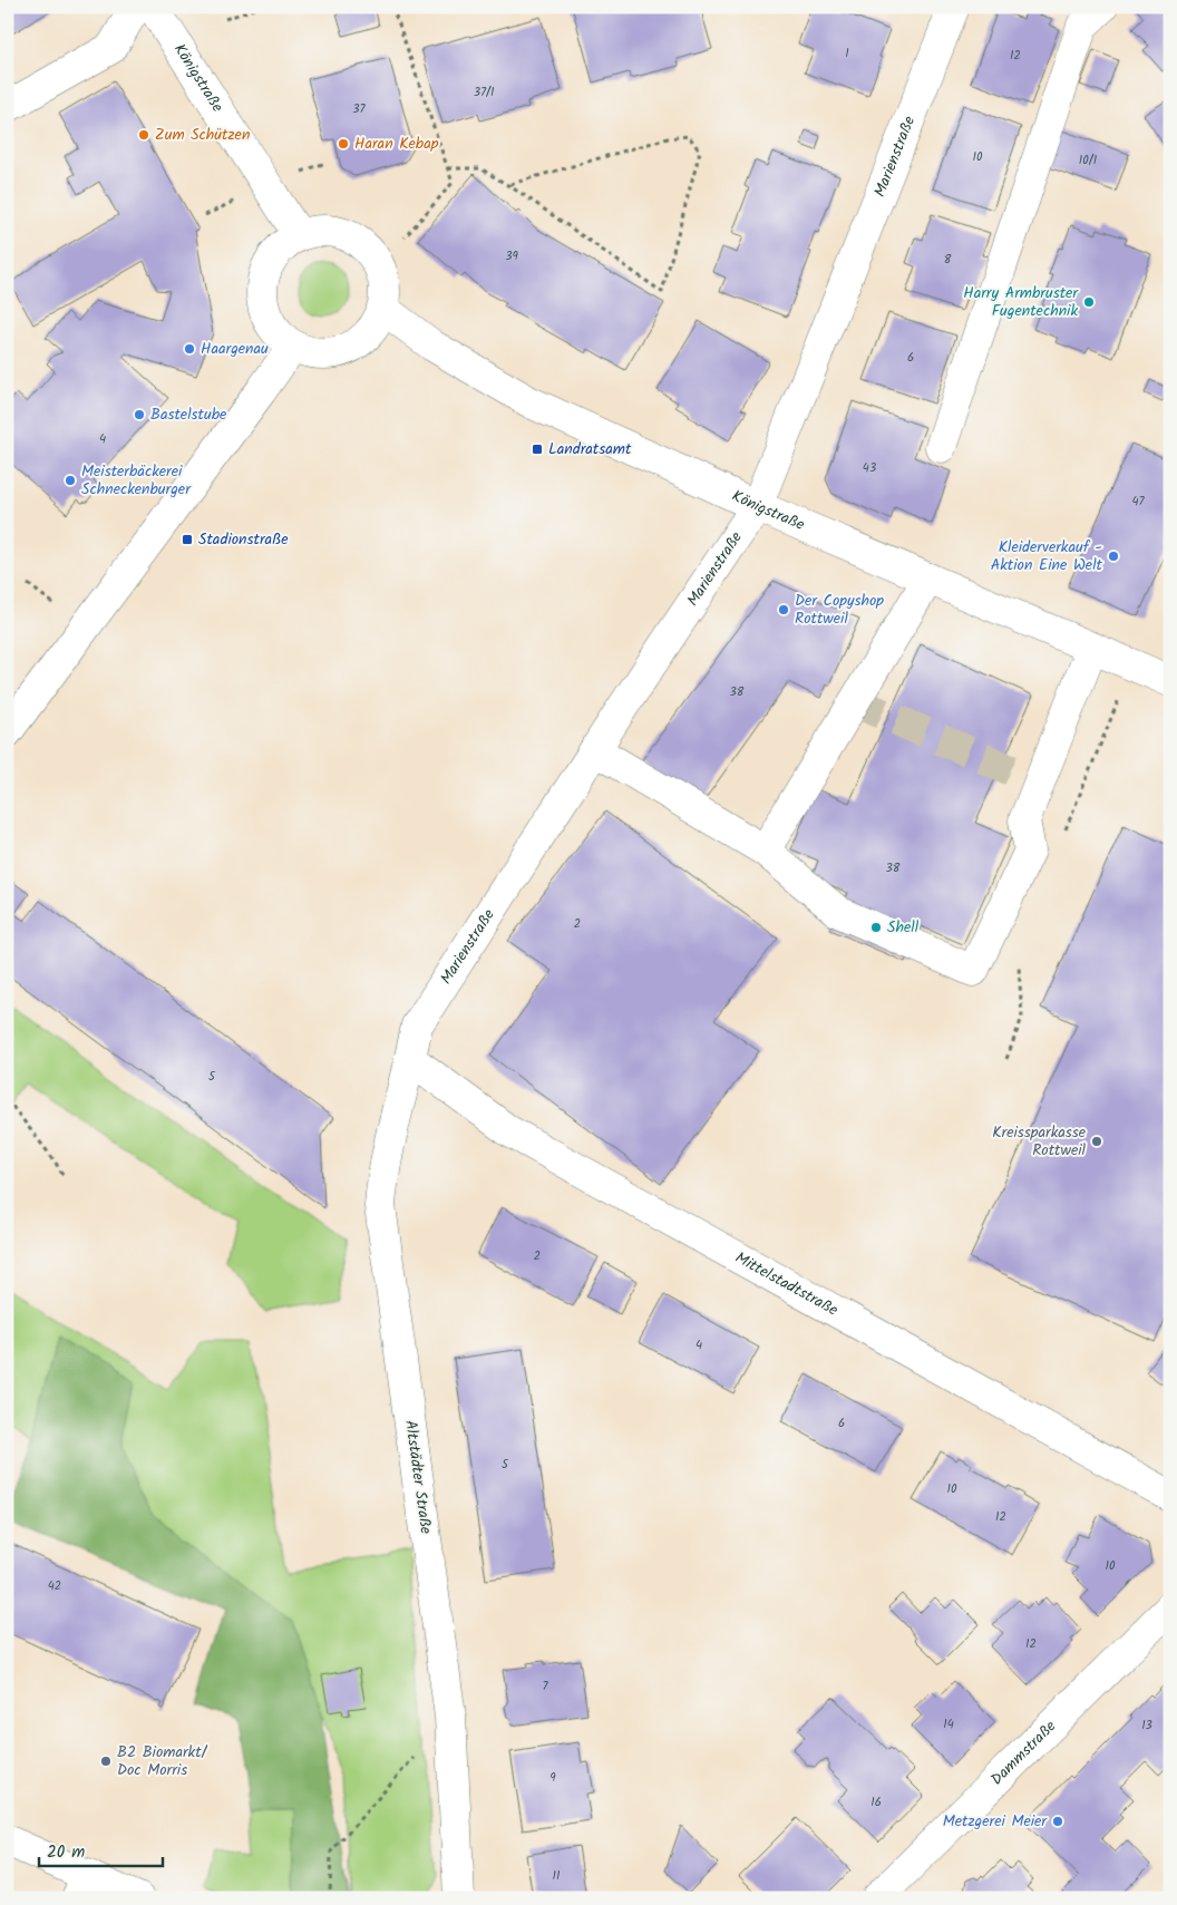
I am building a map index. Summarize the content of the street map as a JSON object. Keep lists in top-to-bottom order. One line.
{"streets":{"street":["Königstraße","Marienstraße","Mittelstadtstraße","Altstädter Straße","Dammstraße"]},"crossings":[["Königstraße","Marienstraße"],["Marienstraße","Mittelstadtstraße"],["Marienstraße","Altstädter Straße"],["Mittelstadtstraße","Altstädter Straße"]],"places":{"other":["Zum Schützen","Haran Kebap","Harry Armbruster Fugentechnik","Haargenau","Bastelstube","Meisterbäckerei Schneckenburger","Kleiderverkauf - Aktion Eine Welt","Der Copyshop Rottweil","Shell","Kreissparkasse Rottweil","B2 Biomarkt/ Doc Morris","Metzgerei Meier"],"transit":["Landratsamt","Stadionstraße"]},"house_numbers":["1","12","37/1","37","10","10/1","39","8","6","4","43","47","38","38","2","5","2","4","6","5","10","12","10","42","12","7","14","13","9","16","11"],"scale_bar":"20 m"}
